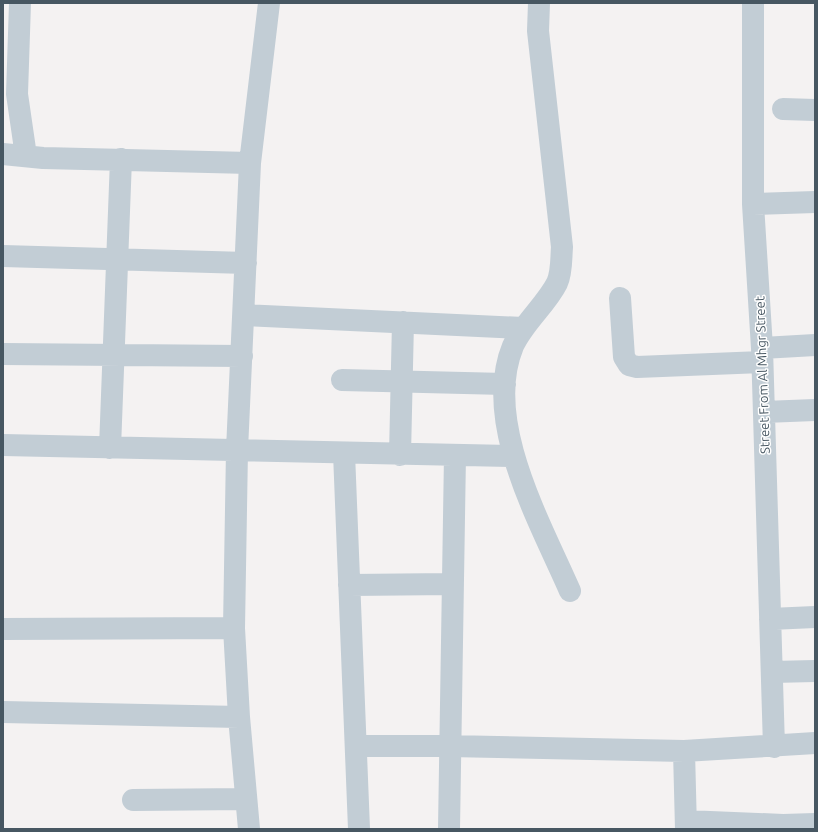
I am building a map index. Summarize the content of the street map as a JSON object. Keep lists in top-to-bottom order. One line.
{"streets":{"street":["Street From Al Mhgr Street"]}}
